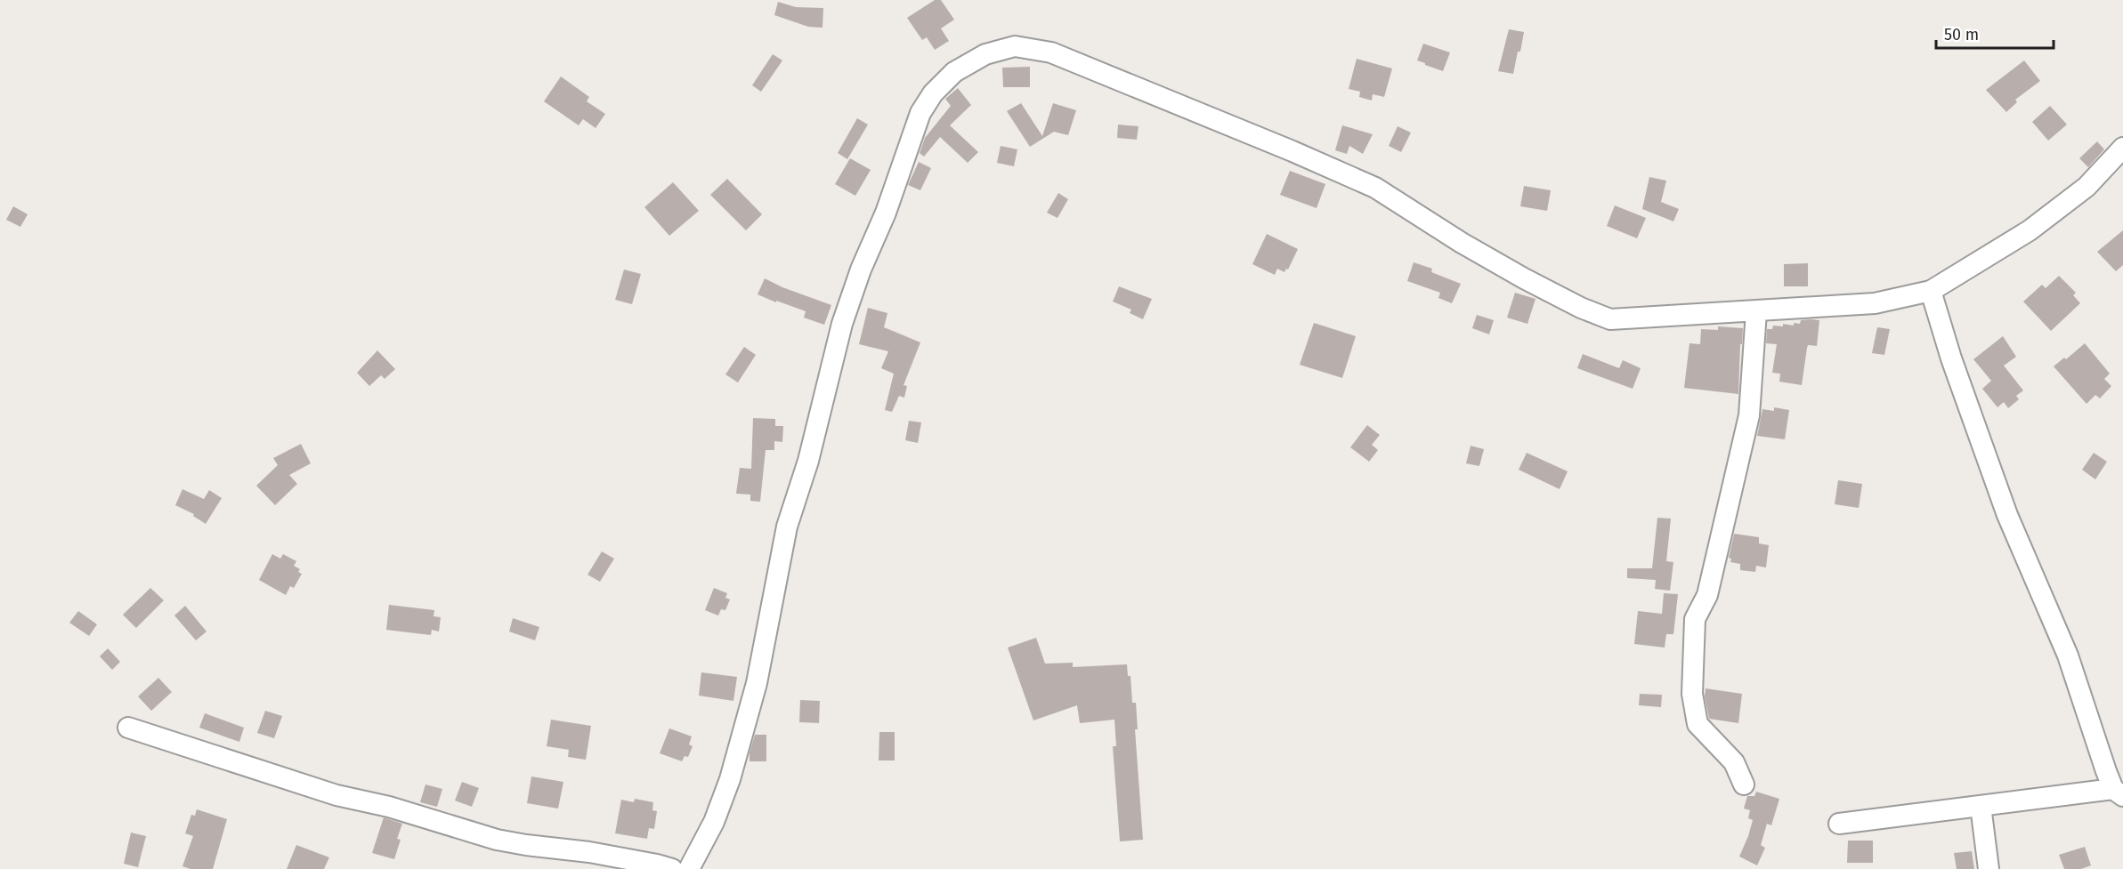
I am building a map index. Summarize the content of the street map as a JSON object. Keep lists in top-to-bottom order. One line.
{"scale_bar":"50 m"}
